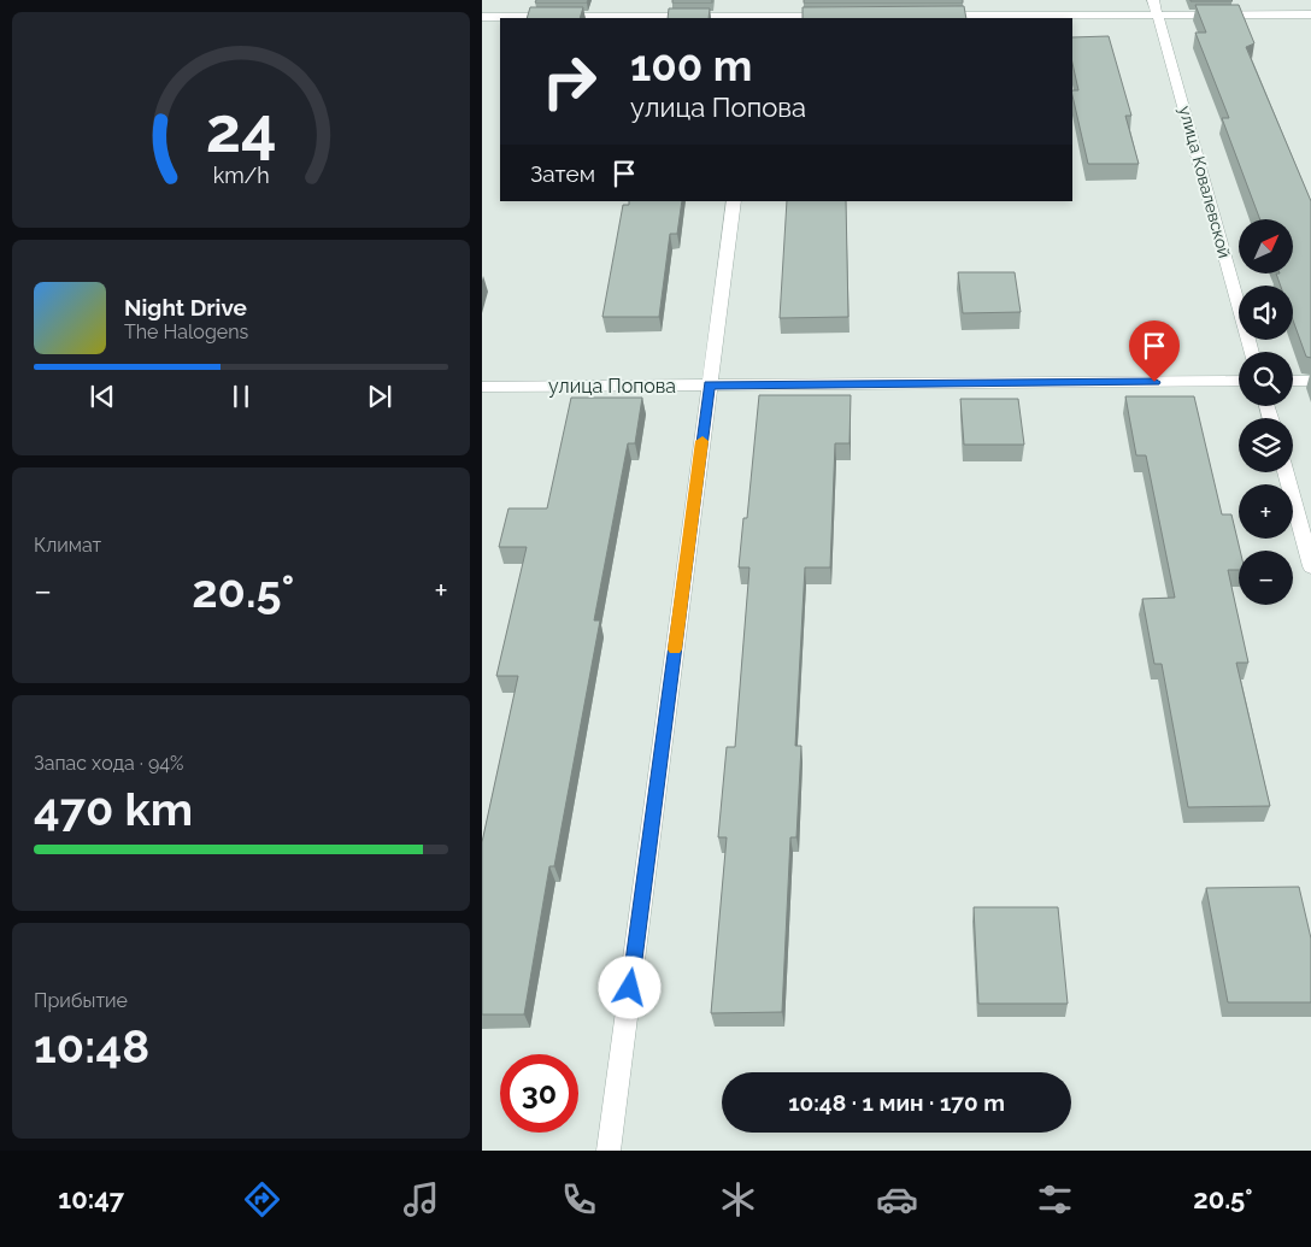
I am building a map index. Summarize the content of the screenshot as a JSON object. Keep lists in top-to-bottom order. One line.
{"streets":{"street":["улица Ковалевской","улица Попова"]},"north":"top right","page":{"turn":["100 m","улица Попова"],"then":"Затем","map_buttons":["+","−"],"song":["Night Drive","The Halogens"],"tile":["Климат",["Запас хода · 94%","470 km"],["Прибытие","10:48"]],"heat":["−","20.5°","+"],"limit":"30","trip":"10:48 · 1 мин · 170 m","tabs":["10:47","20.5°"],"gauge":["24","km/h"]}}
